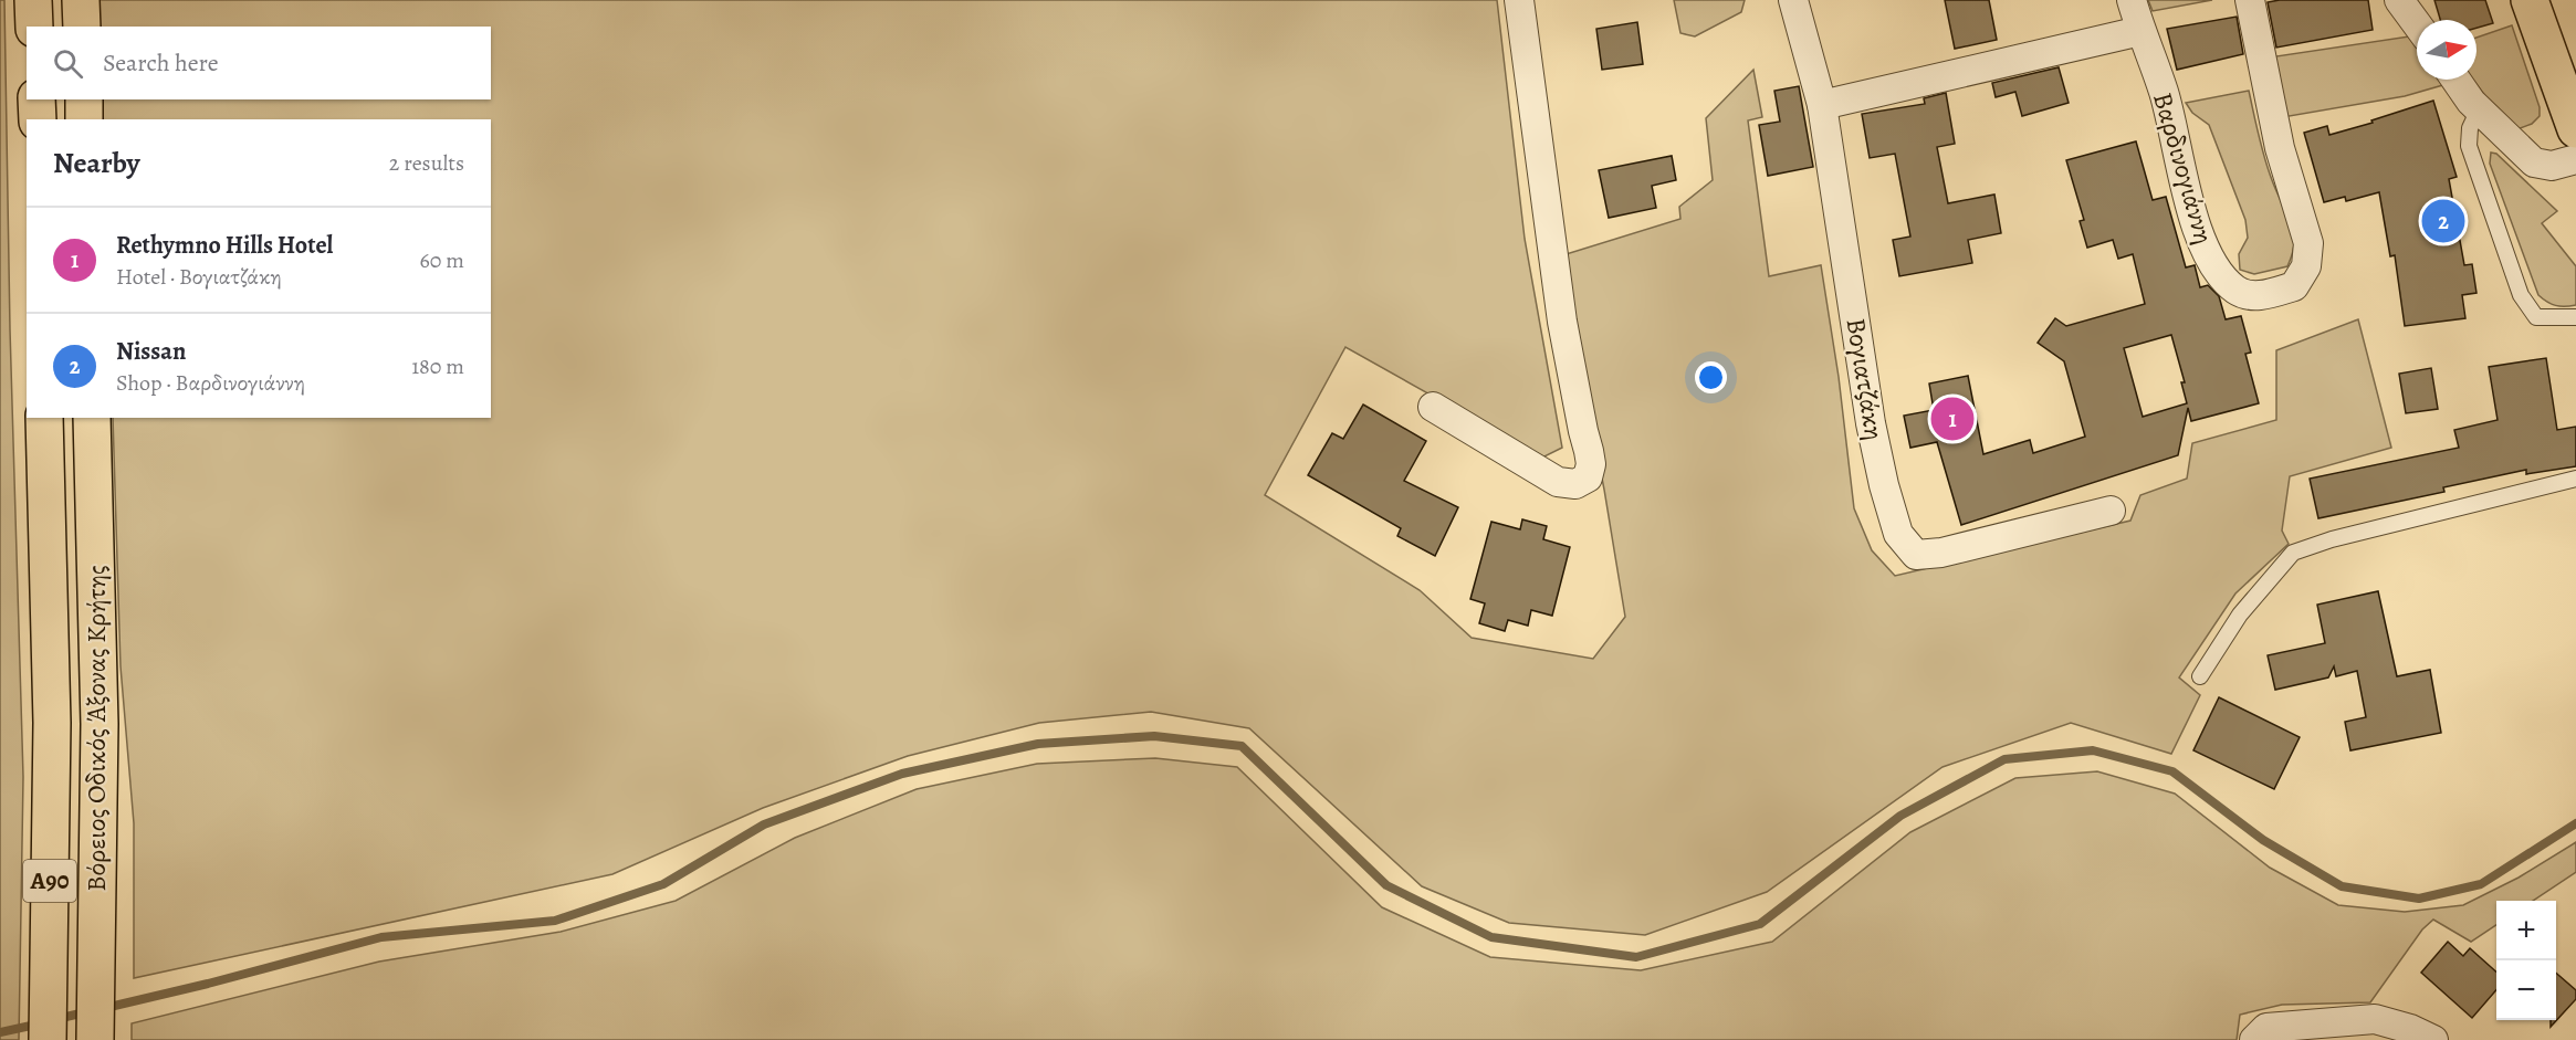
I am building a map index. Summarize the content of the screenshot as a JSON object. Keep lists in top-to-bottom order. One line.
{"streets":{"main road":["Βόρειος Οδικός Άξονας Κρήτης","Α90"],"street":["Βαρδινογιάννη","Βογιατζάκη"]},"north":"right","page":{"search":"Search here","heading":["Nearby","2 results"],"pins":["2","1"],"list":[{"mark":"1","name":"Rethymno Hills Hotel","note":"Hotel · Βογιατζάκη","value":"60 m"},{"mark":"2","name":"Nissan","note":"Shop · Βαρδινογιάννη","value":"180 m"}],"map_buttons":["+","−"]}}
